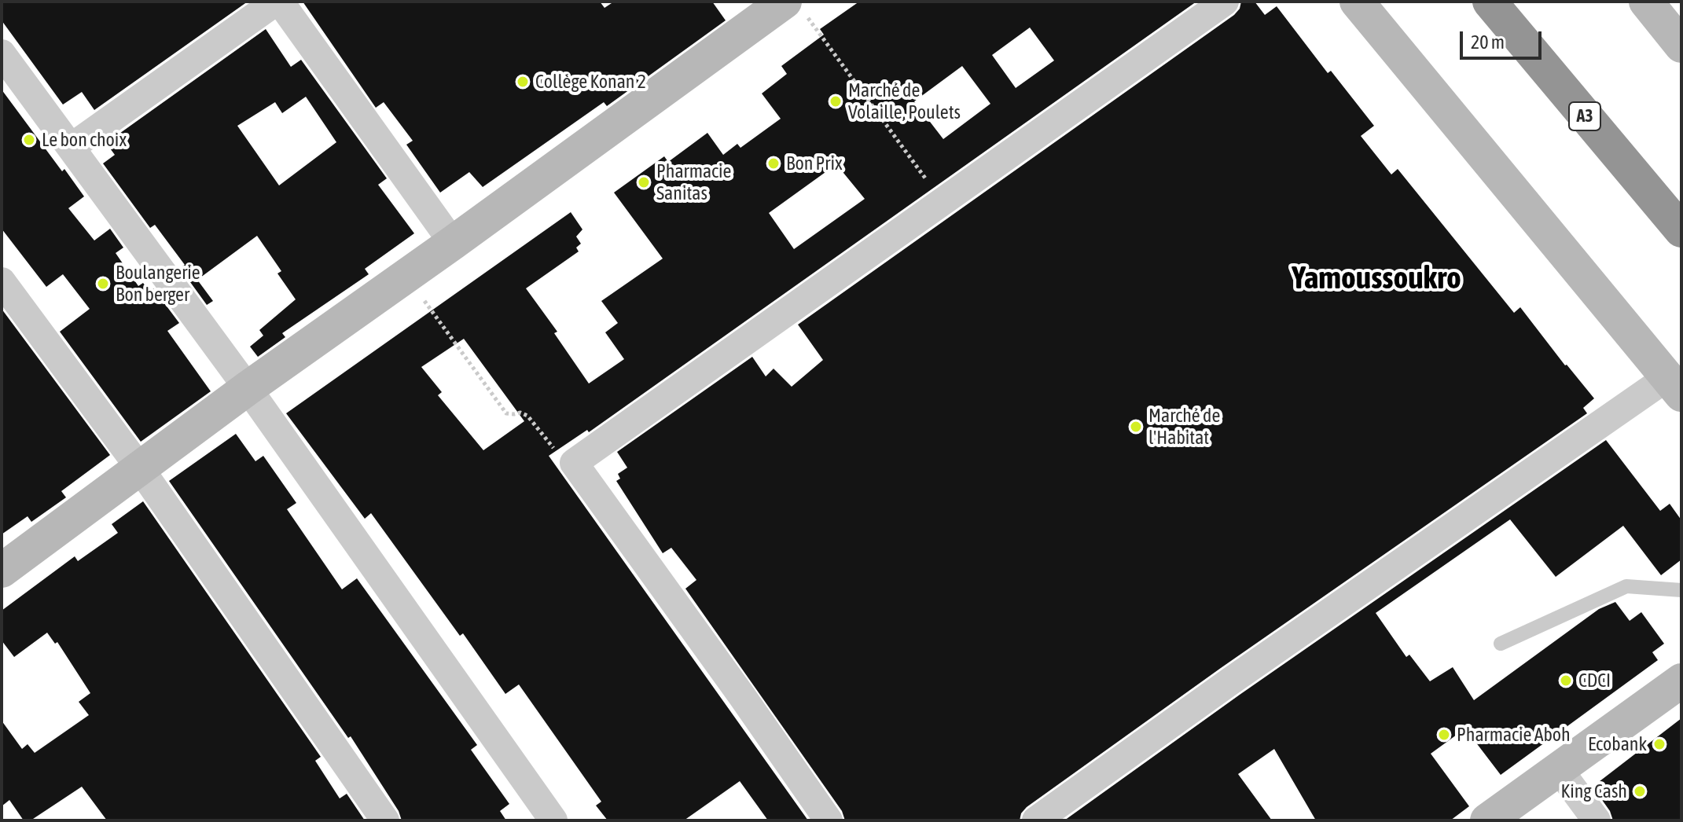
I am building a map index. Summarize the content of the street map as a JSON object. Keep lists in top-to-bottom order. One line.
{"streets":{"highway":["A3"]},"districts":["Yamoussoukro"],"places":["Collège Konan 2","Marché de Volaille, Poulets","Le bon choix","Bon Prix","Pharmacie Sanitas","Boulangerie Bon berger","Marché de l'Habitat","CDCI","Pharmacie Aboh","Ecobank","King Cash"],"scale_bar":"20 m"}
